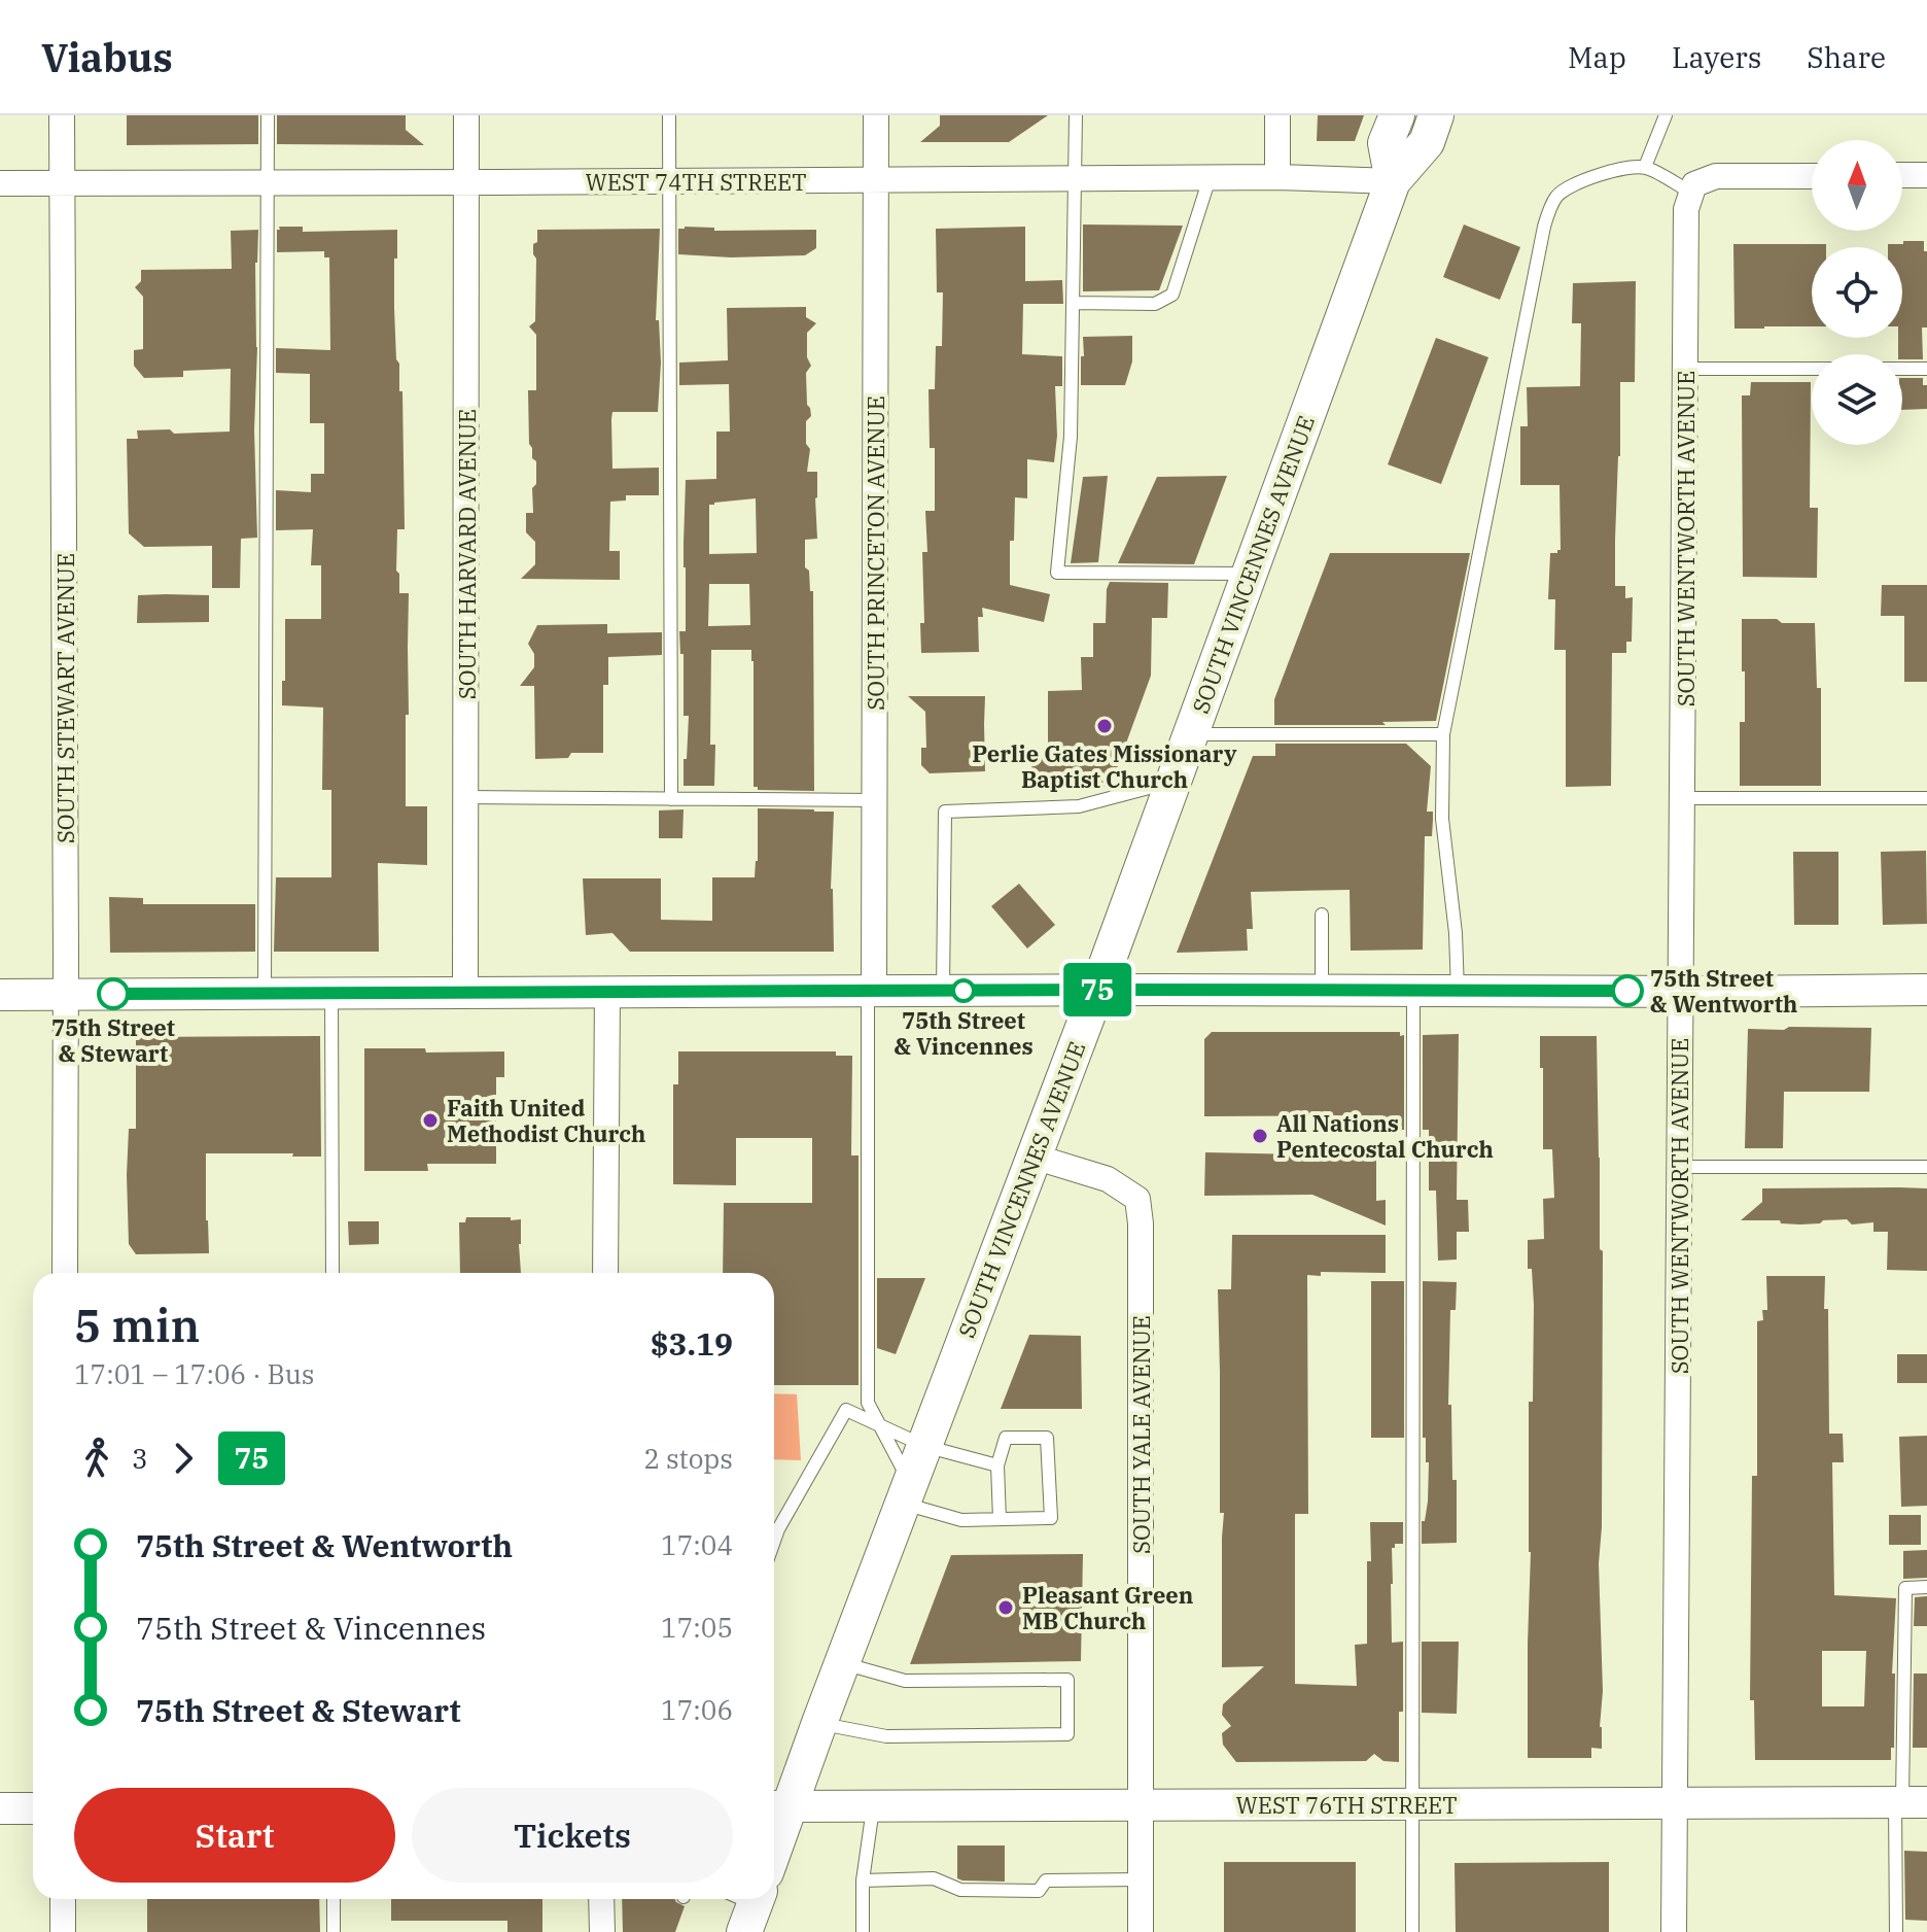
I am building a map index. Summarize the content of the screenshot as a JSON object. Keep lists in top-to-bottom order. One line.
{"streets":{"main road":["SOUTH VINCENNES AVENUE"],"street":["WEST 74TH STREET","SOUTH WENTWORTH AVENUE","SOUTH PRINCETON AVENUE","SOUTH HARVARD AVENUE","SOUTH STEWART AVENUE","SOUTH YALE AVENUE","WEST 76TH STREET"]},"crossings":[["WEST 74TH STREET","SOUTH PRINCETON AVENUE"],["WEST 74TH STREET","SOUTH HARVARD AVENUE"],["WEST 74TH STREET","SOUTH VINCENNES AVENUE"],["WEST 74TH STREET","SOUTH STEWART AVENUE"],["SOUTH WENTWORTH AVENUE","WEST 76TH STREET"],["SOUTH VINCENNES AVENUE","SOUTH YALE AVENUE"],["SOUTH VINCENNES AVENUE","WEST 76TH STREET"],["SOUTH YALE AVENUE","WEST 76TH STREET"]],"places":["Perlie Gates Missionary Baptist Church","75th Street & Vincennes","75th Street & Wentworth","75th Street & Stewart","Faith United Methodist Church","All Nations Pentecostal Church","Pleasant Green MB Church"],"lines":["bus line 75"],"north":"top","page":{"header":"Viabus","nav":["Map","Layers","Share"],"on_map":"75","heading":["5 min","17:01 – 17:06 · Bus","$3.19"],"legs":["3","75","2 stops"],"list":[{"name":"75th Street & Wentworth","value":"17:04"},{"name":"75th Street & Vincennes","value":"17:05"},{"name":"75th Street & Stewart","value":"17:06"}],"buttons":["Start","Tickets"]}}
